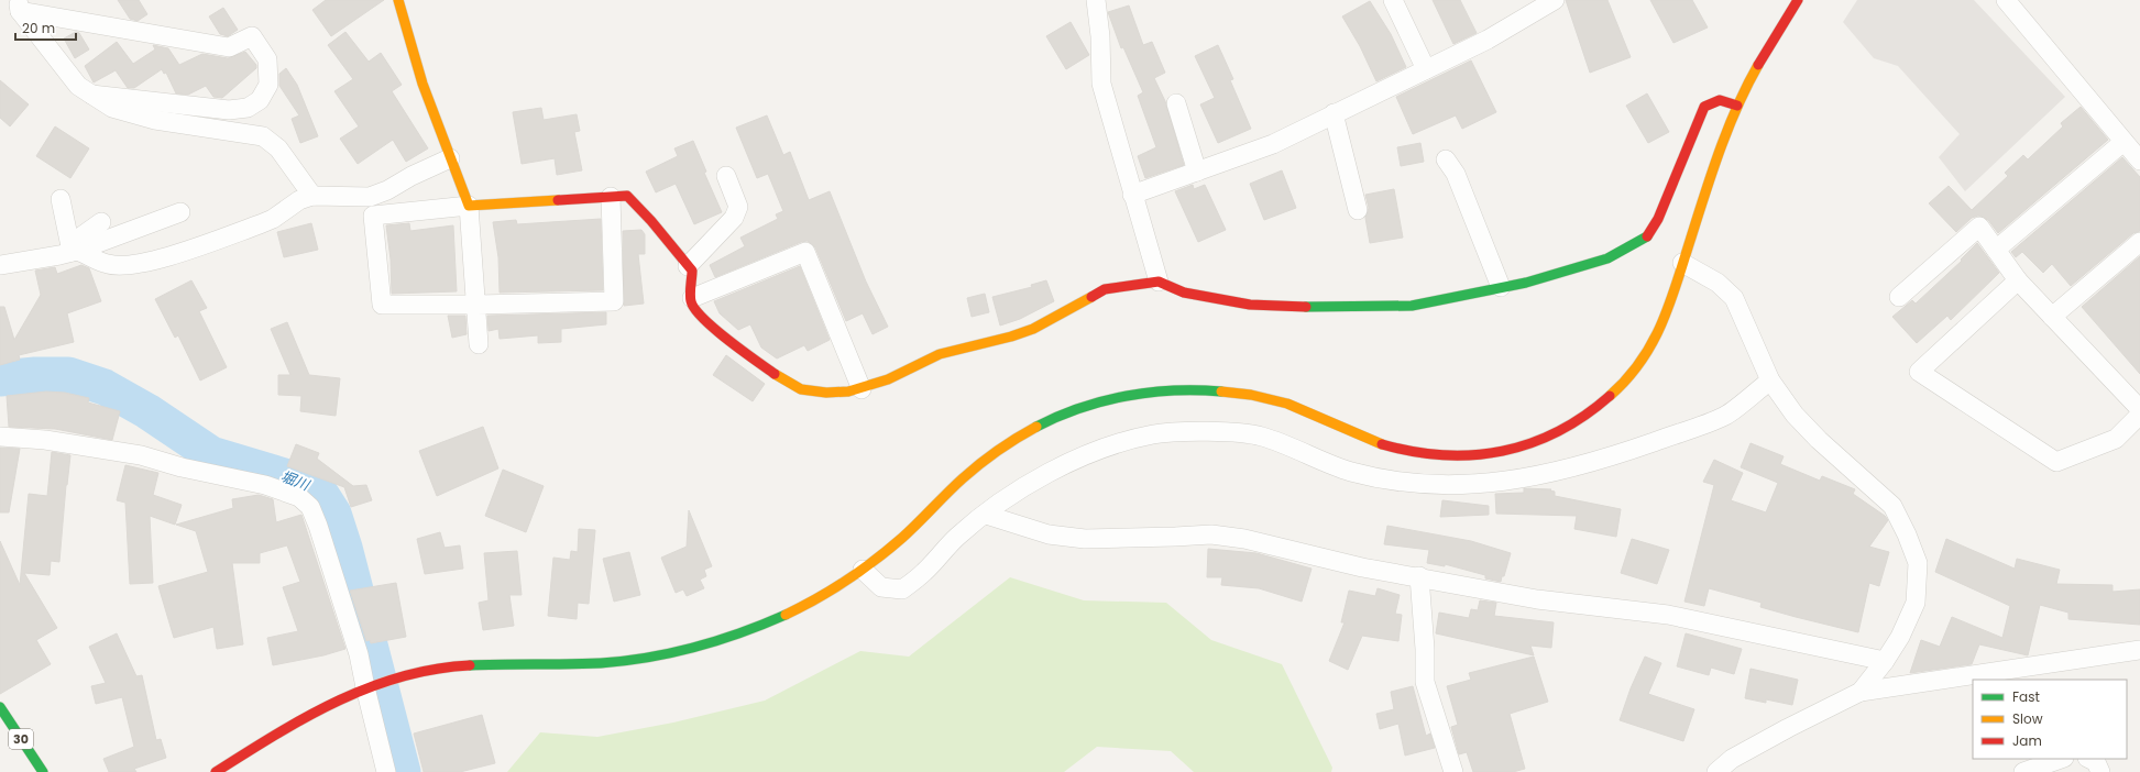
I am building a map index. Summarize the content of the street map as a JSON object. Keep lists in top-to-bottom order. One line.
{"streets":{"street":["30"]},"water":["堀川"],"legend":["Fast","Slow","Jam"],"scale_bar":"20 m"}
